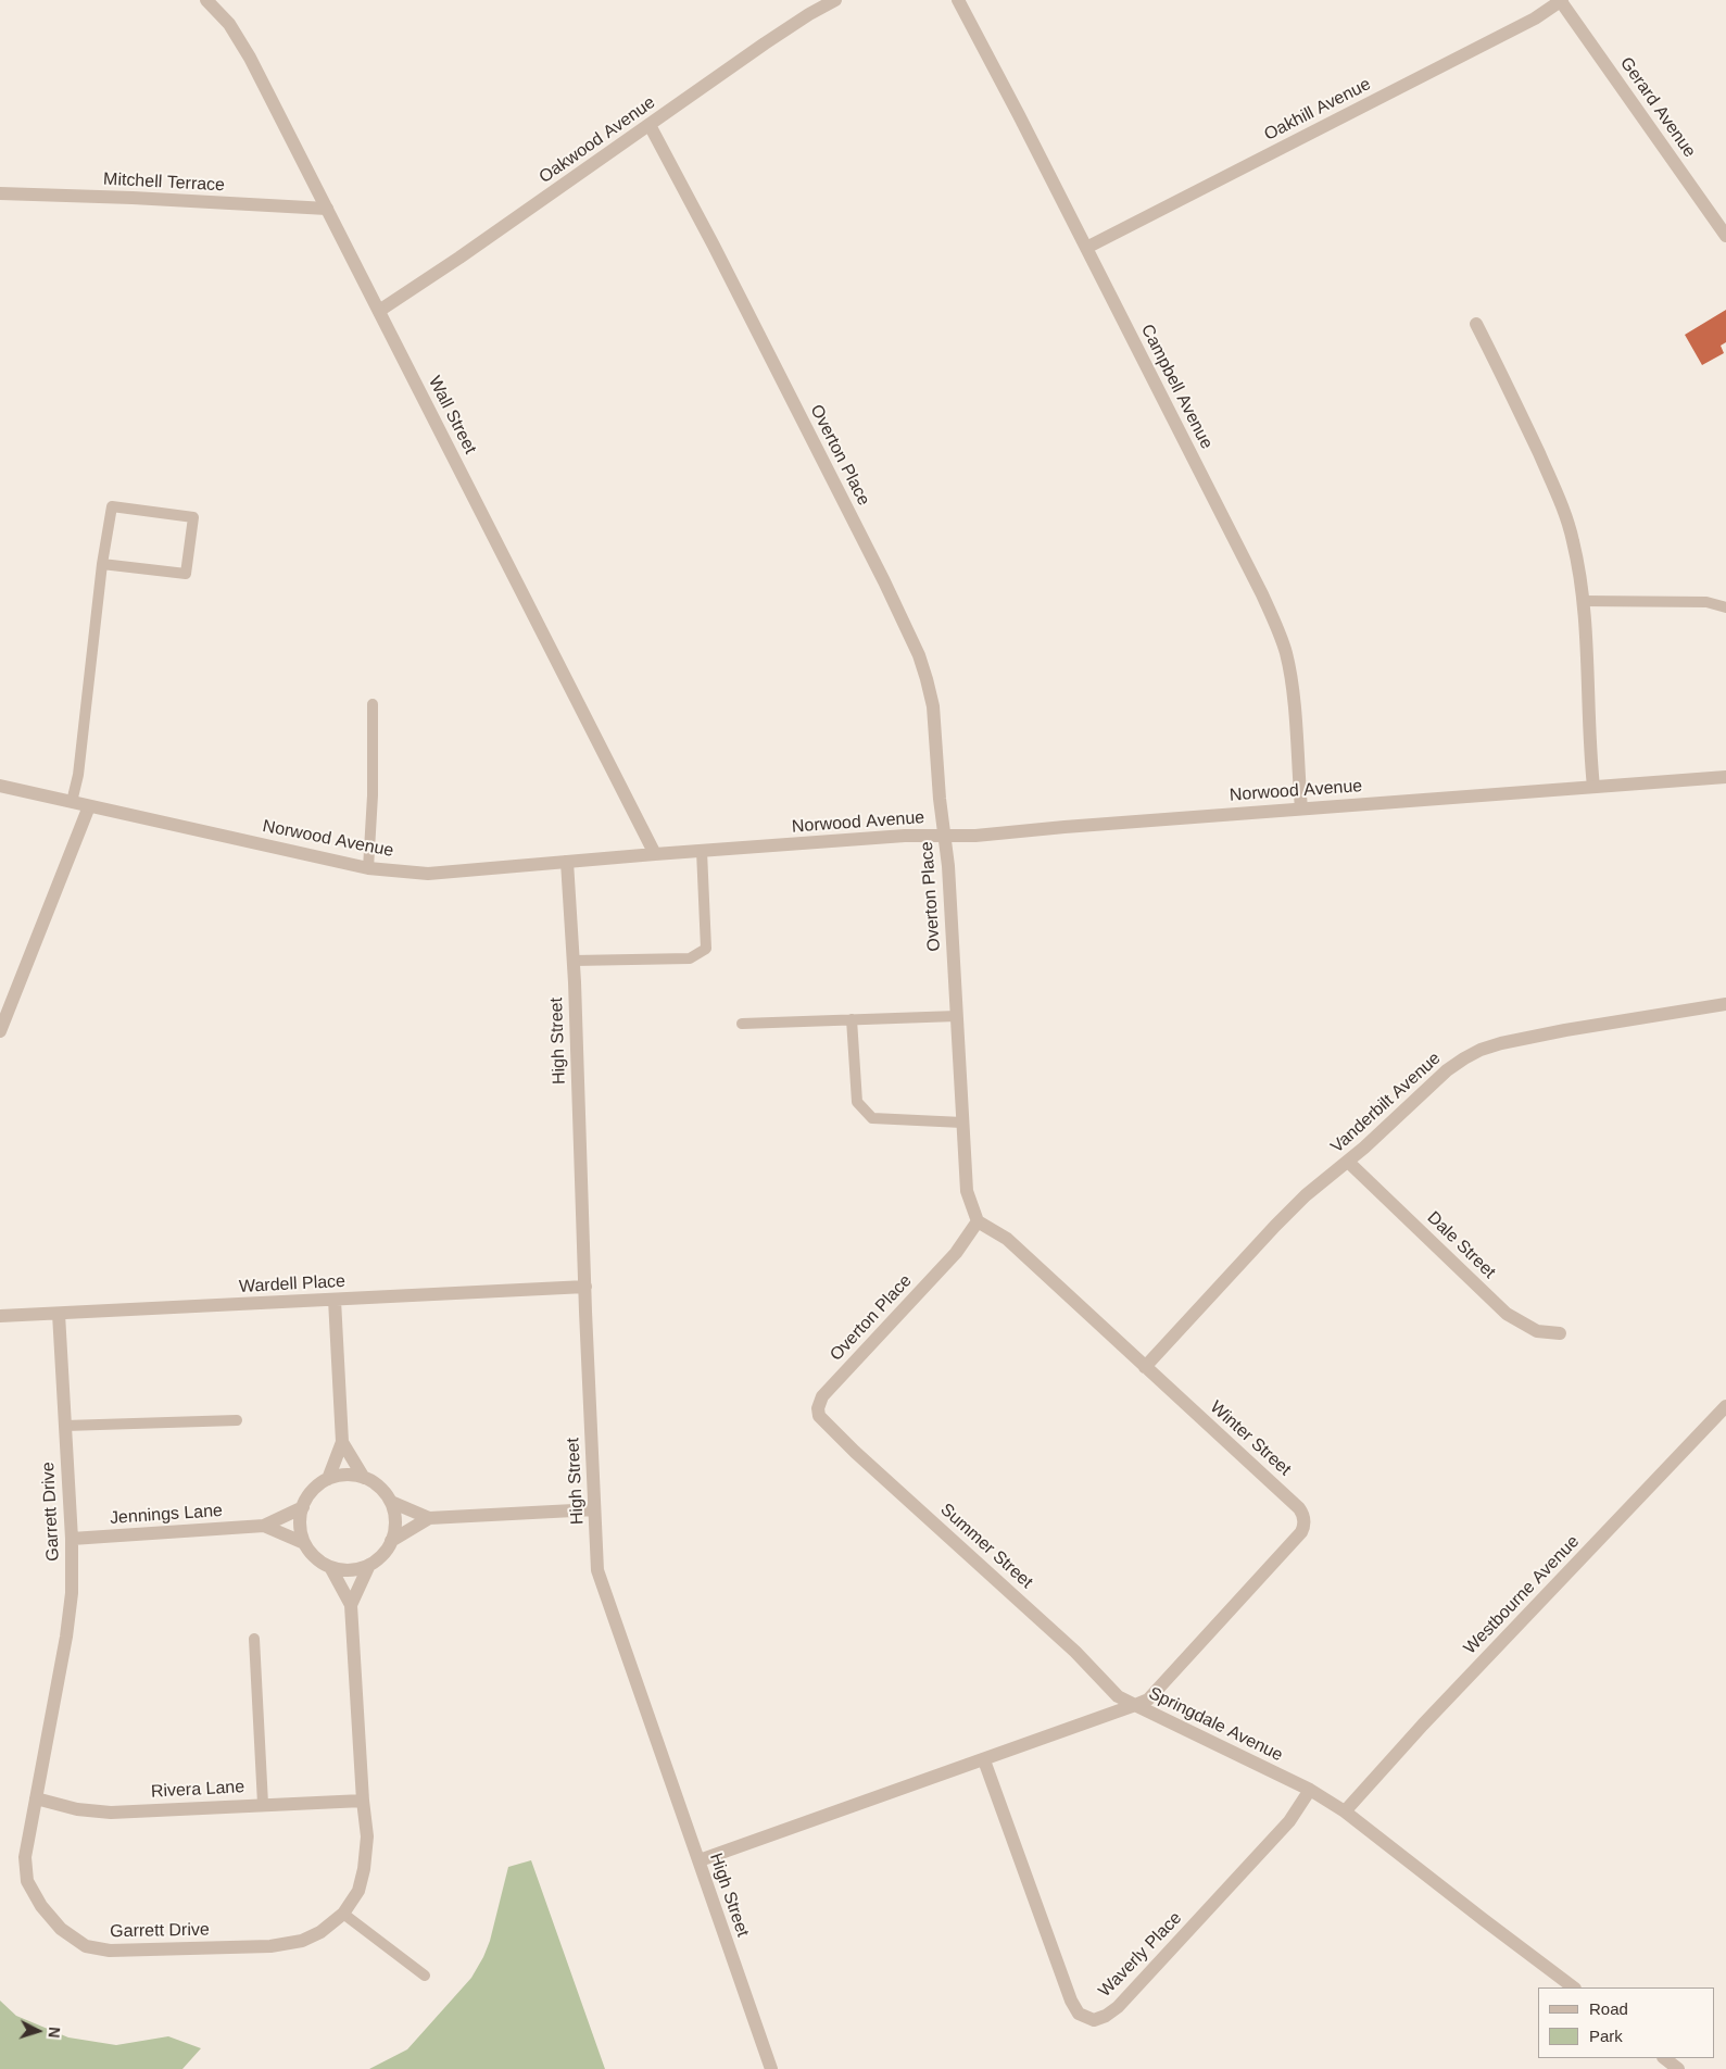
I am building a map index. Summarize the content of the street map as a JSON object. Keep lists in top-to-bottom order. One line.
{"streets":{"street":["Gerard Avenue","Oakhill Avenue","Oakwood Avenue","Mitchell Terrace","Campbell Avenue","Wall Street","Overton Place","Norwood Avenue","High Street","Vanderbilt Avenue","Dale Street","Wardell Place","Winter Street","Garrett Drive","Jennings Lane","Summer Street","Westbourne Avenue","Springdale Avenue","Rivera Lane","Waverly Place"]},"crossings":[["Gerard Avenue","Oakhill Avenue"],["Oakhill Avenue","Campbell Avenue"],["Oakwood Avenue","Wall Street"],["Oakwood Avenue","Overton Place"],["Mitchell Terrace","Wall Street"],["Campbell Avenue","Norwood Avenue"],["Wall Street","Norwood Avenue"],["Overton Place","Norwood Avenue"],["Overton Place","Winter Street"],["Overton Place","Summer Street"],["Norwood Avenue","High Street"],["High Street","Wardell Place"],["High Street","Springdale Avenue"],["Vanderbilt Avenue","Dale Street"],["Vanderbilt Avenue","Winter Street"],["Wardell Place","Garrett Drive"],["Winter Street","Summer Street"],["Winter Street","Springdale Avenue"],["Garrett Drive","Jennings Lane"],["Garrett Drive","Rivera Lane"],["Summer Street","Springdale Avenue"],["Westbourne Avenue","Springdale Avenue"],["Springdale Avenue","Waverly Place"]],"legend":["Road","Park"],"north":"right"}
